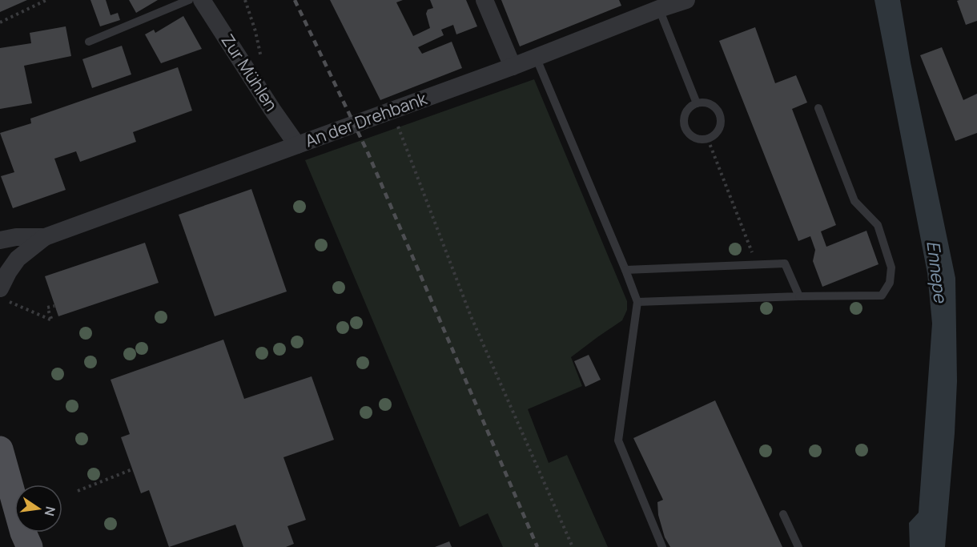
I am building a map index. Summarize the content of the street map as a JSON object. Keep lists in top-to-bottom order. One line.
{"streets":{"street":["Zur Mühlen","An der Drehbank"]},"crossings":[["Zur Mühlen","An der Drehbank"]],"water":["Ennepe"],"north":"right"}
